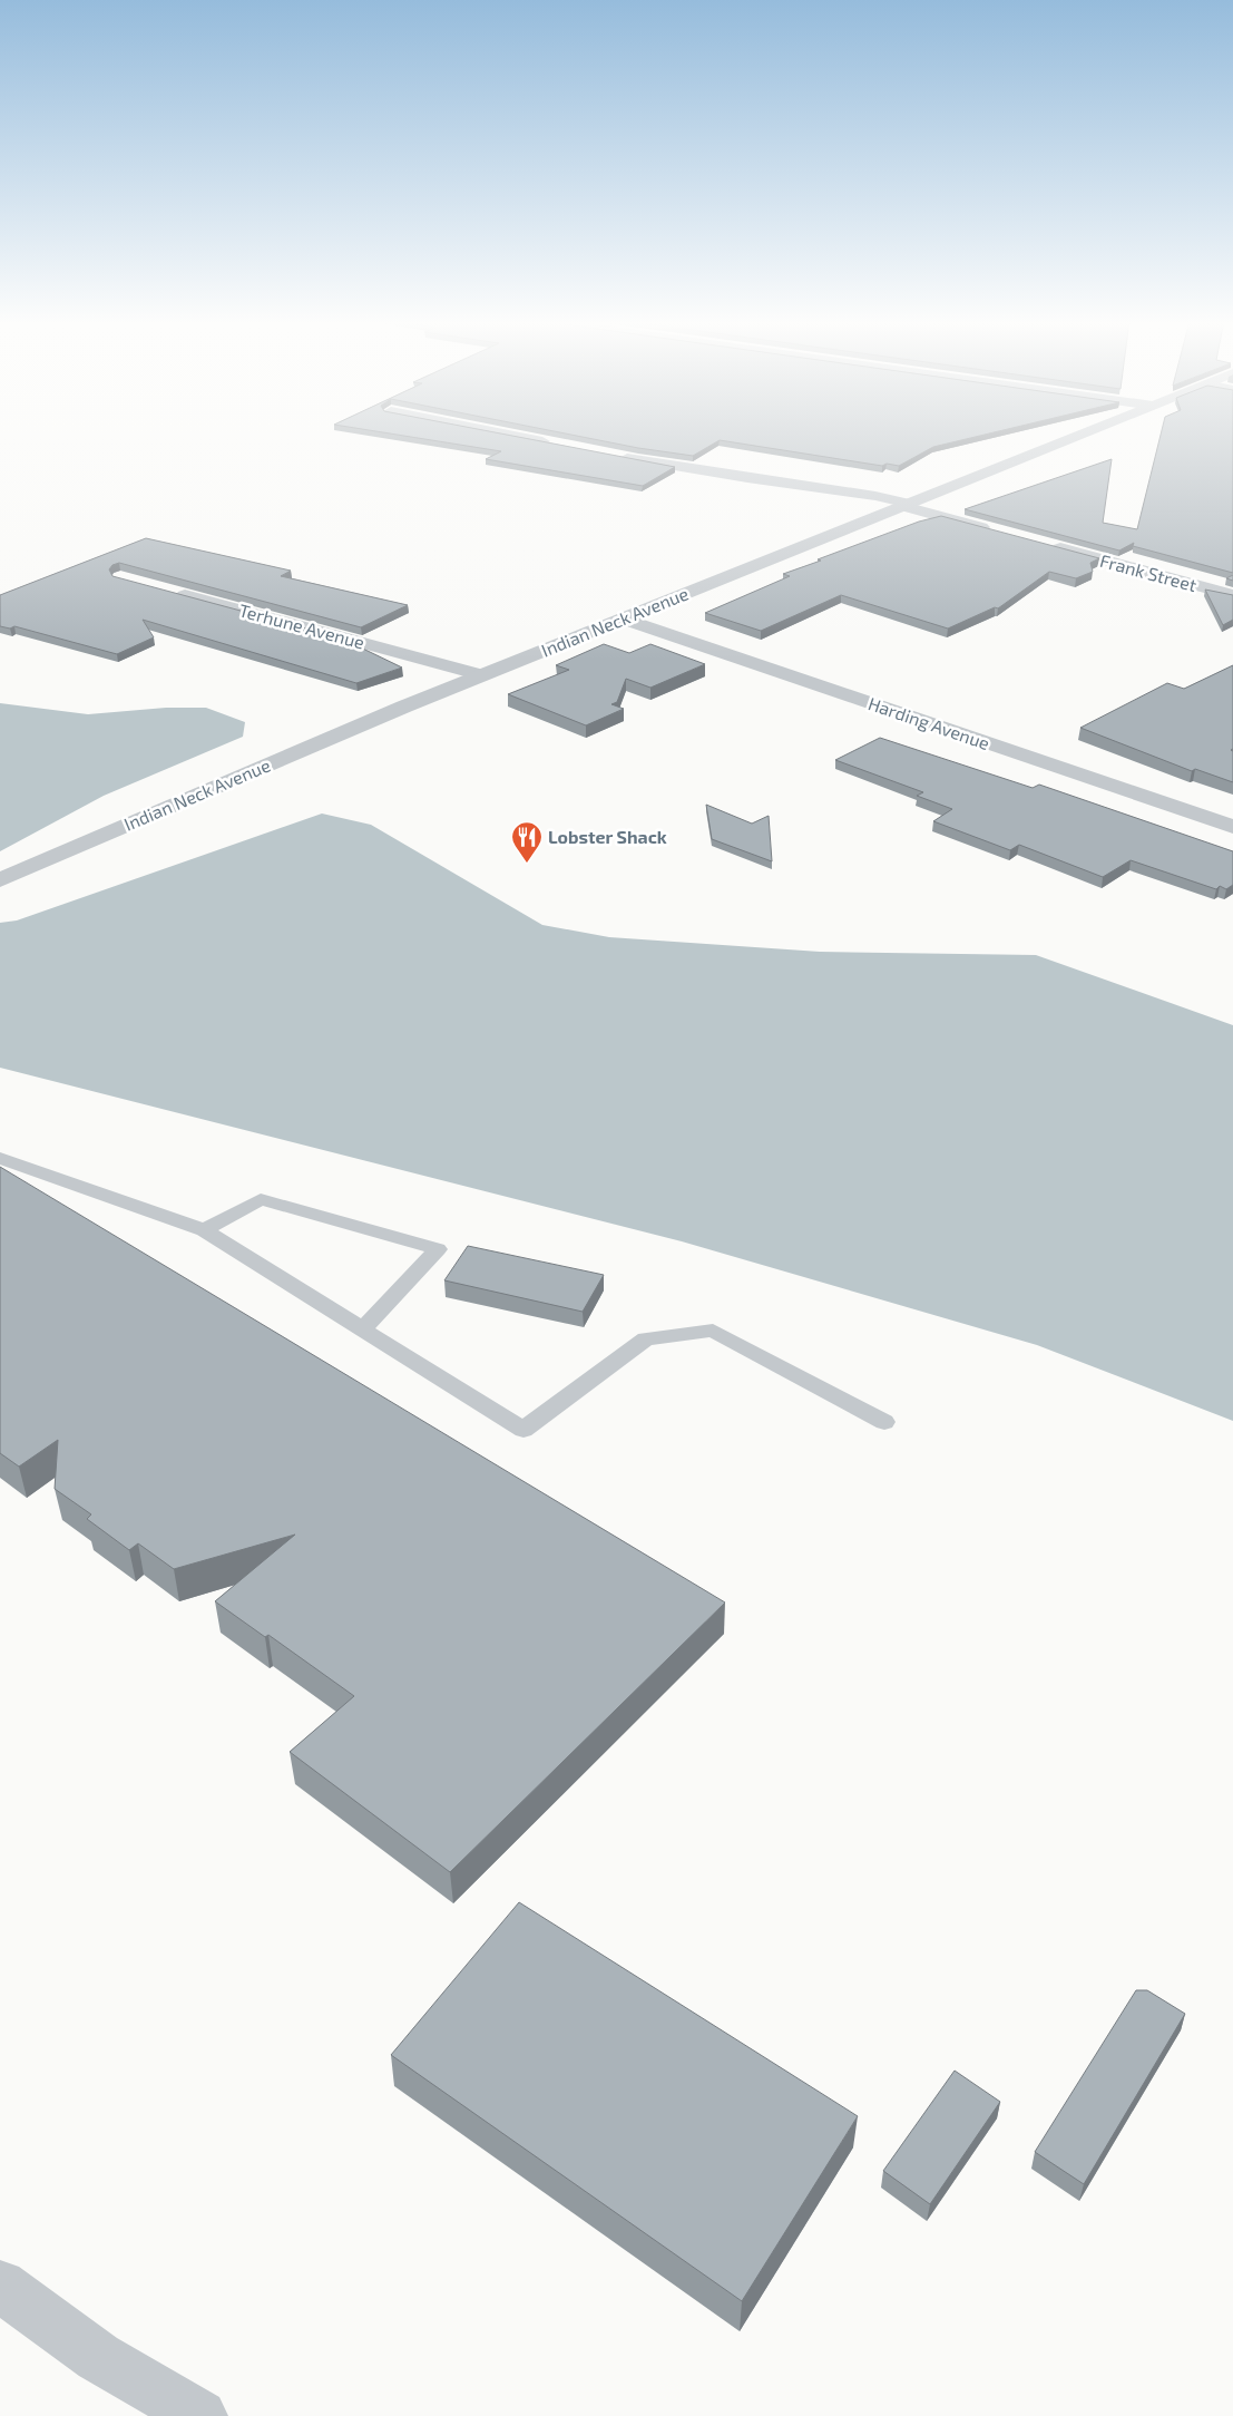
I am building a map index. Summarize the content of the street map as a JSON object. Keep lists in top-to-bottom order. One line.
{"streets":{"street":["Frank Street","Indian Neck Avenue","Terhune Avenue","Harding Avenue"]},"crossings":[["Indian Neck Avenue","Terhune Avenue"],["Indian Neck Avenue","Harding Avenue"]],"places":{"restaurant":["Lobster Shack"]}}
